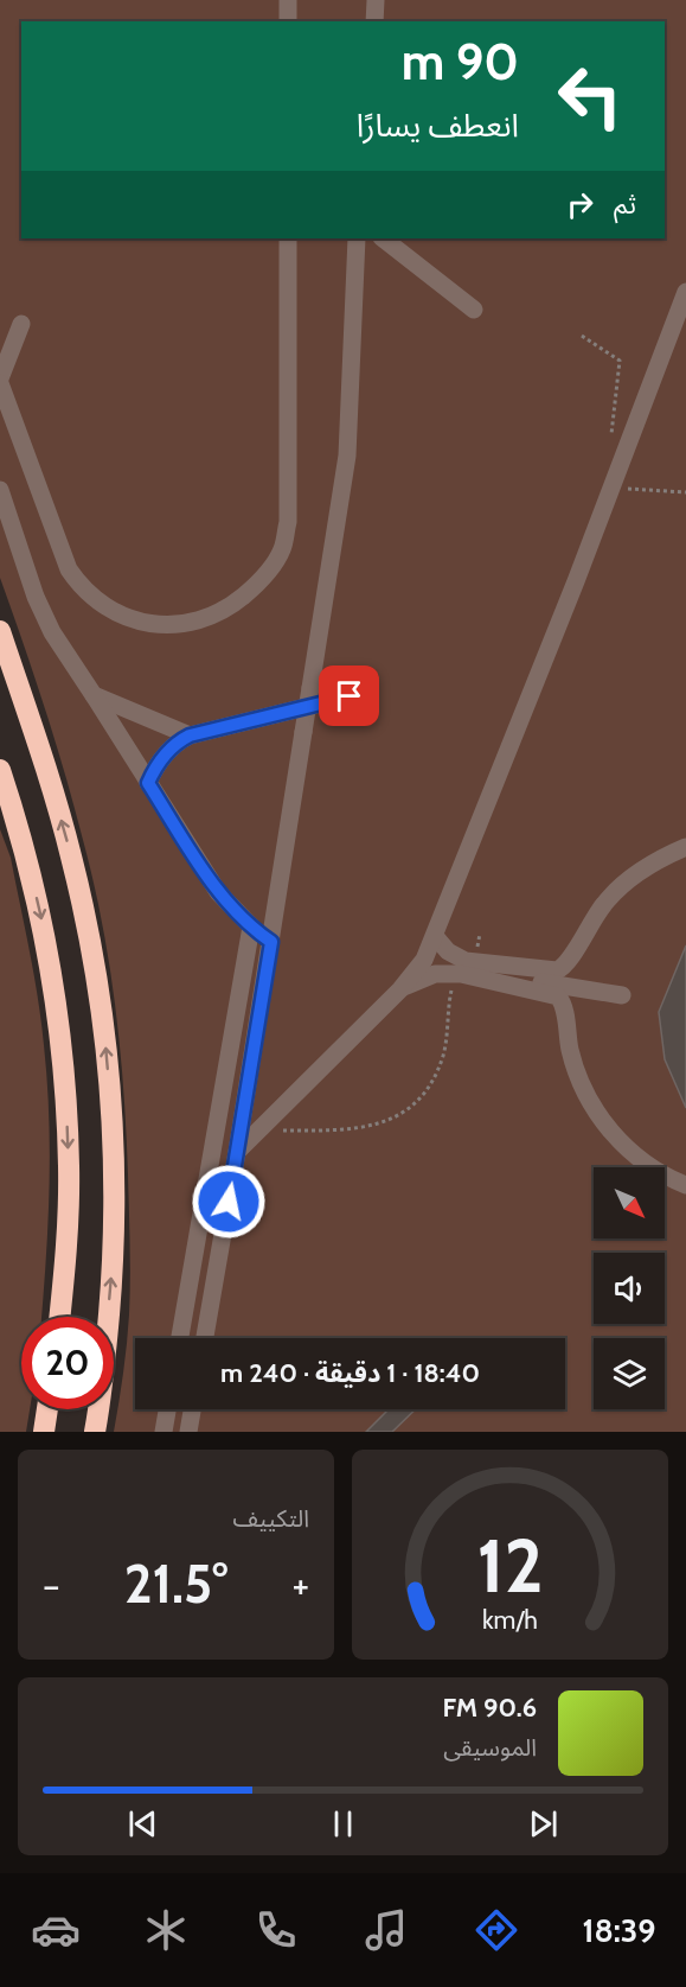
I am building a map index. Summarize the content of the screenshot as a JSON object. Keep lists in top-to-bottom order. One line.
{"north":"bottom right","page":{"turn":["90 m","انعطف يسارًا"],"then":"ثم","limit":"20","trip":"18:40 · 1 دقيقة · 240 m","tile":"التكييف","heat":["−","21.5°","+"],"song":["90.6 FM","الموسيقى"],"tabs":"18:39","gauge":["12","km/h"]}}
